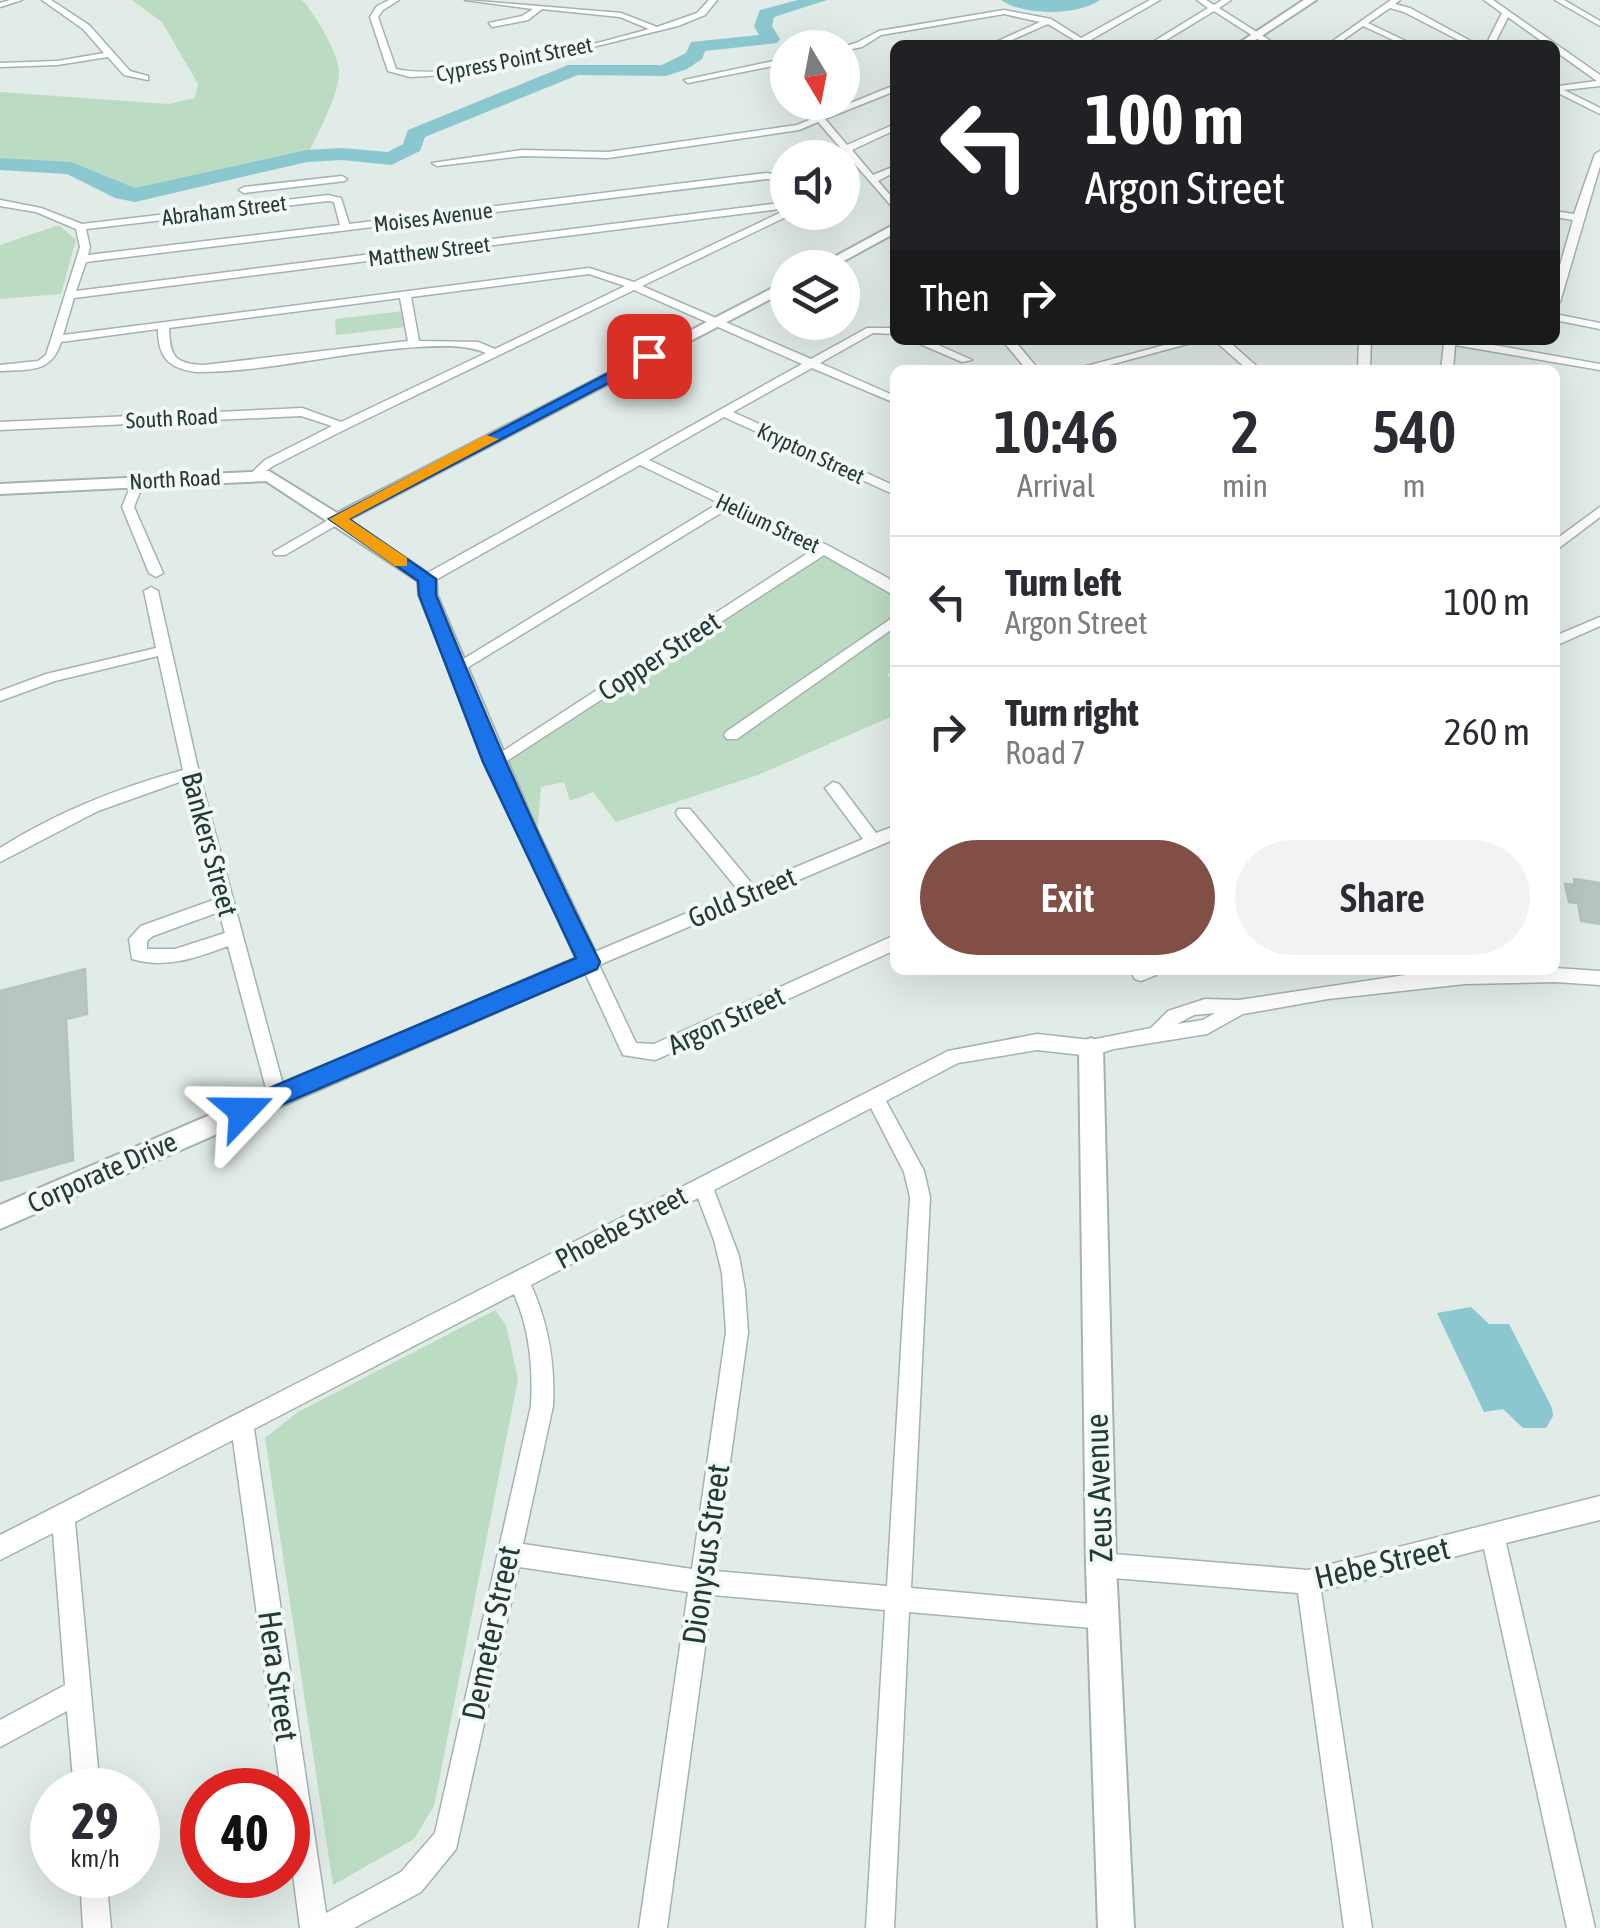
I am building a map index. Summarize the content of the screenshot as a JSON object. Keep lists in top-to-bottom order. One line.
{"streets":{"street":["Cypress Point Street","Abraham Street","Moises Avenue","Matthew Street","South Road","Krypton Street","North Road","Helium Street","Copper Street","Bankers Street","Gold Street","Argon Street","Corporate Drive","Phoebe Street","Zeus Avenue","Dionysus Street","Hebe Street","Demeter Street","Hera Street"]},"crossings":[["Helium Street","Copper Street"],["Copper Street","Argon Street"],["Bankers Street","Corporate Drive"],["Gold Street","Argon Street"],["Gold Street","Corporate Drive"],["Argon Street","Corporate Drive"],["Phoebe Street","Zeus Avenue"],["Phoebe Street","Dionysus Street"],["Phoebe Street","Demeter Street"],["Phoebe Street","Hera Street"],["Zeus Avenue","Hebe Street"]],"north":"bottom","page":{"turn":["100 m","Argon Street"],"then":"Then","eta":["10:46","Arrival","2","min","540","m"],"list":[{"name":"Turn left","note":"Argon Street","value":"100 m"},{"name":"Turn right","note":"Road 7","value":"260 m"}],"buttons":["Exit","Share"],"speed":"29 km/h","limit":"40"}}
